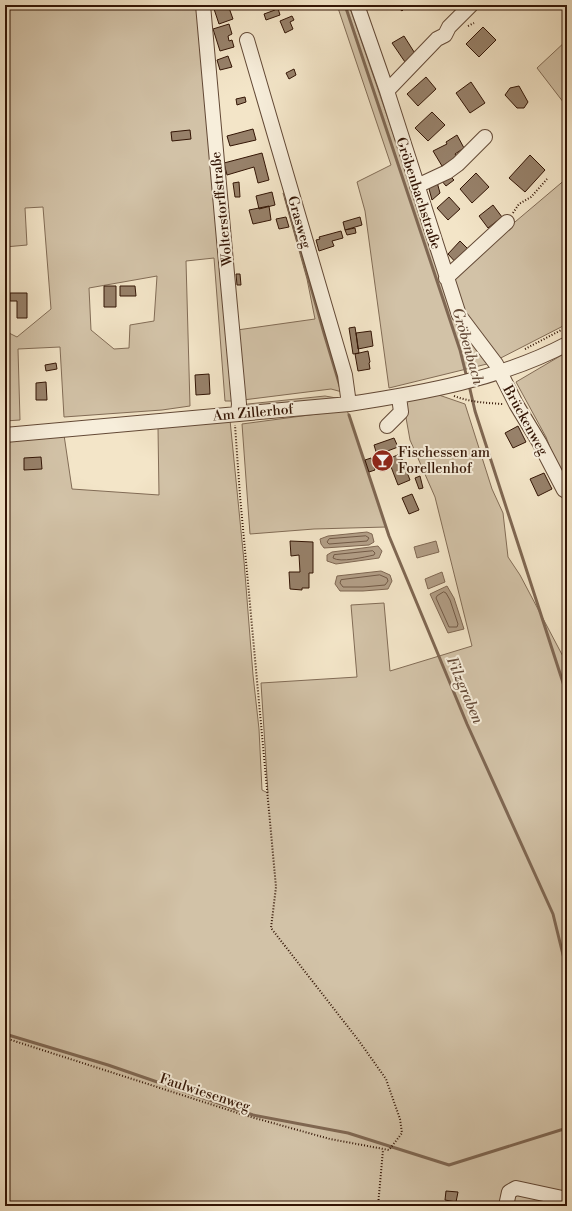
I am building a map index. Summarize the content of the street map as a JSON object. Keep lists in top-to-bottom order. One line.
{"streets":{"street":["Gröbenbachstraße","Wolterstorffstraße","Grasweg","Am Zillerhof","Brückenweg"],"path":["Faulwiesenweg"]},"crossings":[["Gröbenbachstraße","Am Zillerhof"],["Gröbenbachstraße","Brückenweg"],["Wolterstorffstraße","Am Zillerhof"],["Wolterstorffstraße","Faulwiesenweg"],["Grasweg","Am Zillerhof"],["Am Zillerhof","Brückenweg"],["Am Zillerhof","Faulwiesenweg"]],"water":["Gröbenbach","Filzgraben"],"places":{"bar":["Fischessen am Forellenhof"]}}
